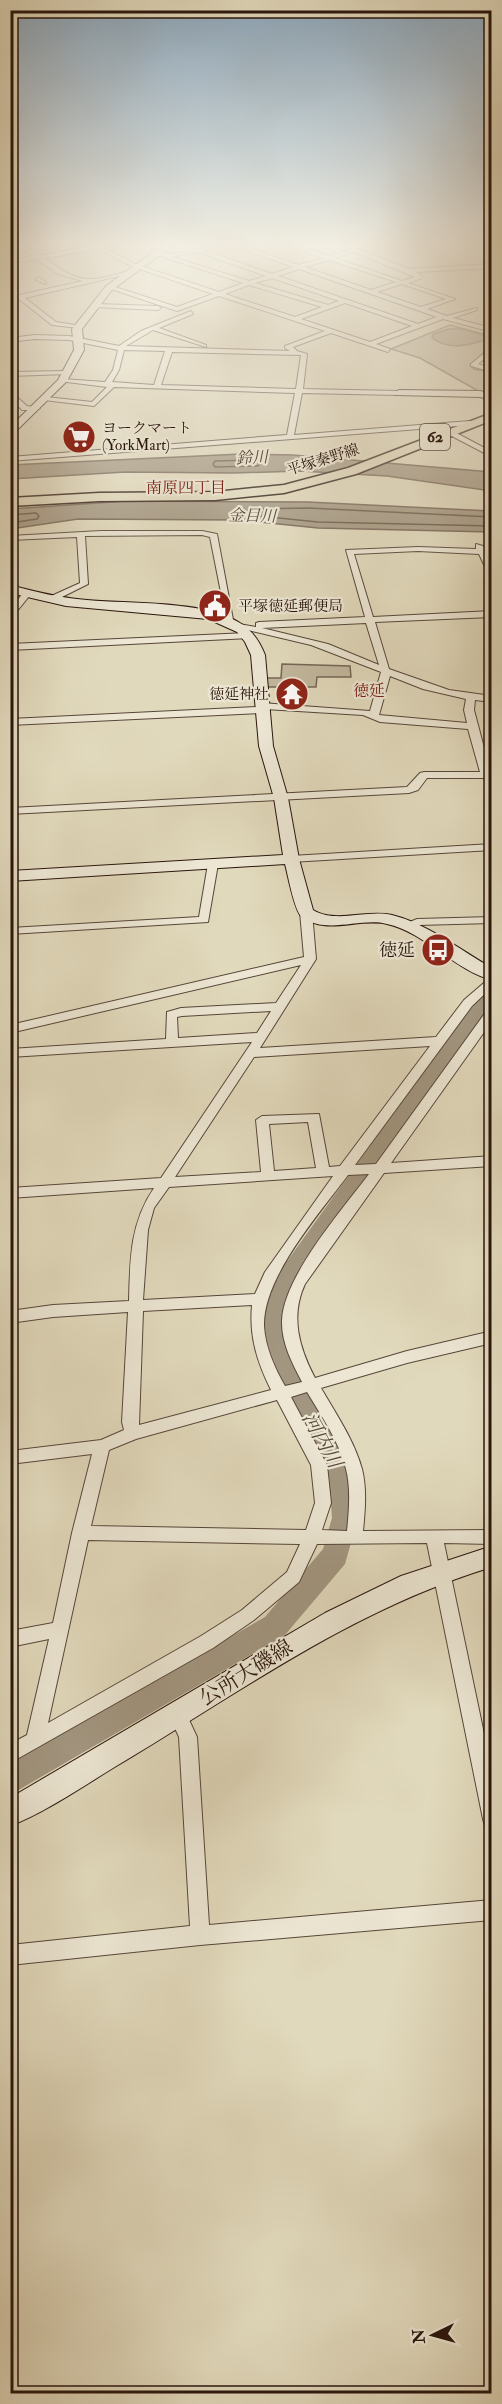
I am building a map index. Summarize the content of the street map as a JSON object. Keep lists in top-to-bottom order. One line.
{"streets":{"main road":["62","平塚秦野線"],"street":["公所大磯線"]},"districts":["南原四丁目","徳延"],"water":["鈴川","金目川","河内川"],"places":{"supermarket":["ヨークマート (YorkMart)"],"public building":["平塚徳延郵便局"],"temple":["徳延神社"],"bus stop":["徳延"]},"north":"left"}
